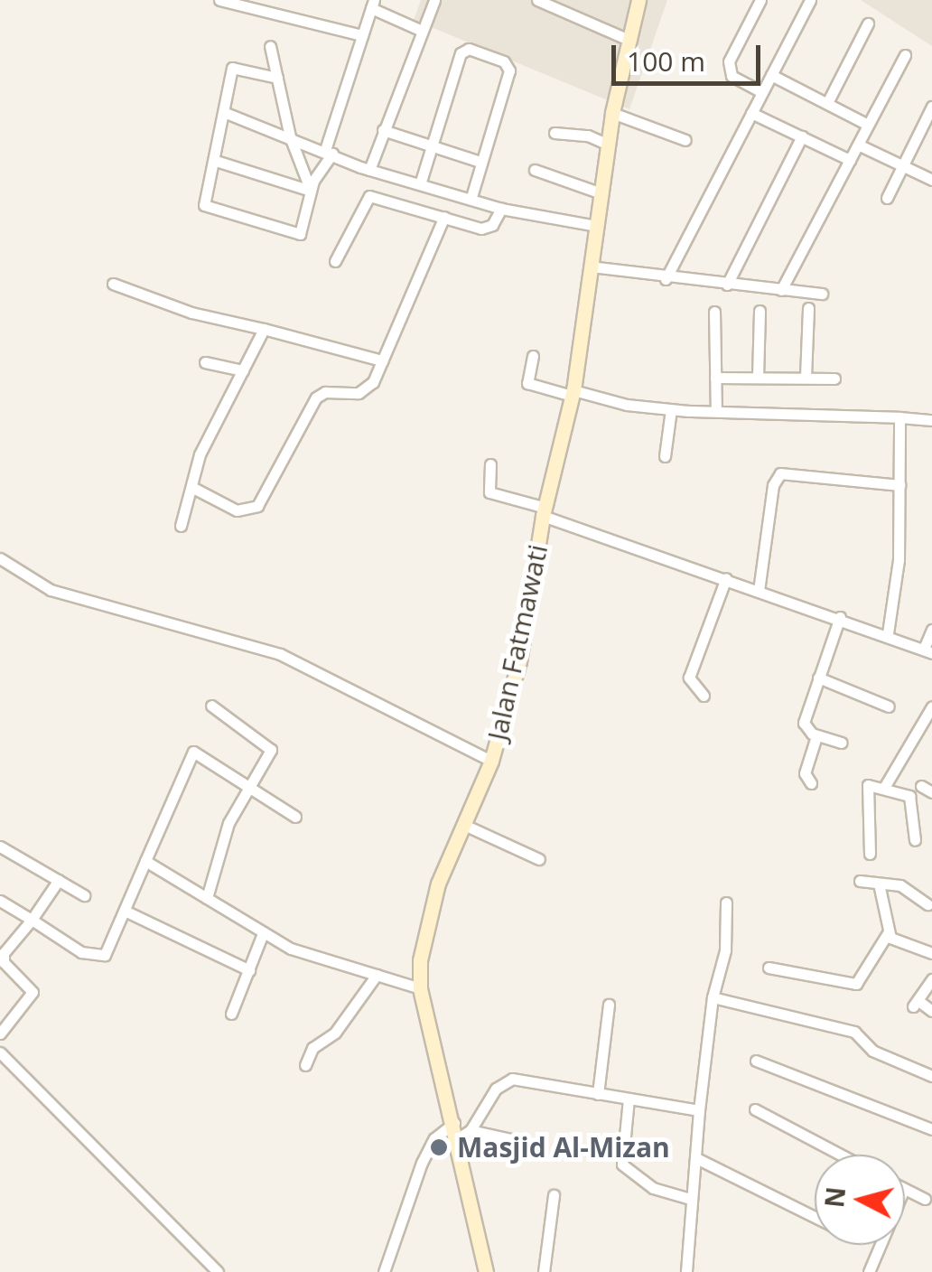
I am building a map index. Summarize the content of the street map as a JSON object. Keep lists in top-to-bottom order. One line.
{"streets":{"street":["Jalan Fatmawati"]},"places":["Masjid Al-Mizan"],"scale_bar":"100 m","north":"left"}
